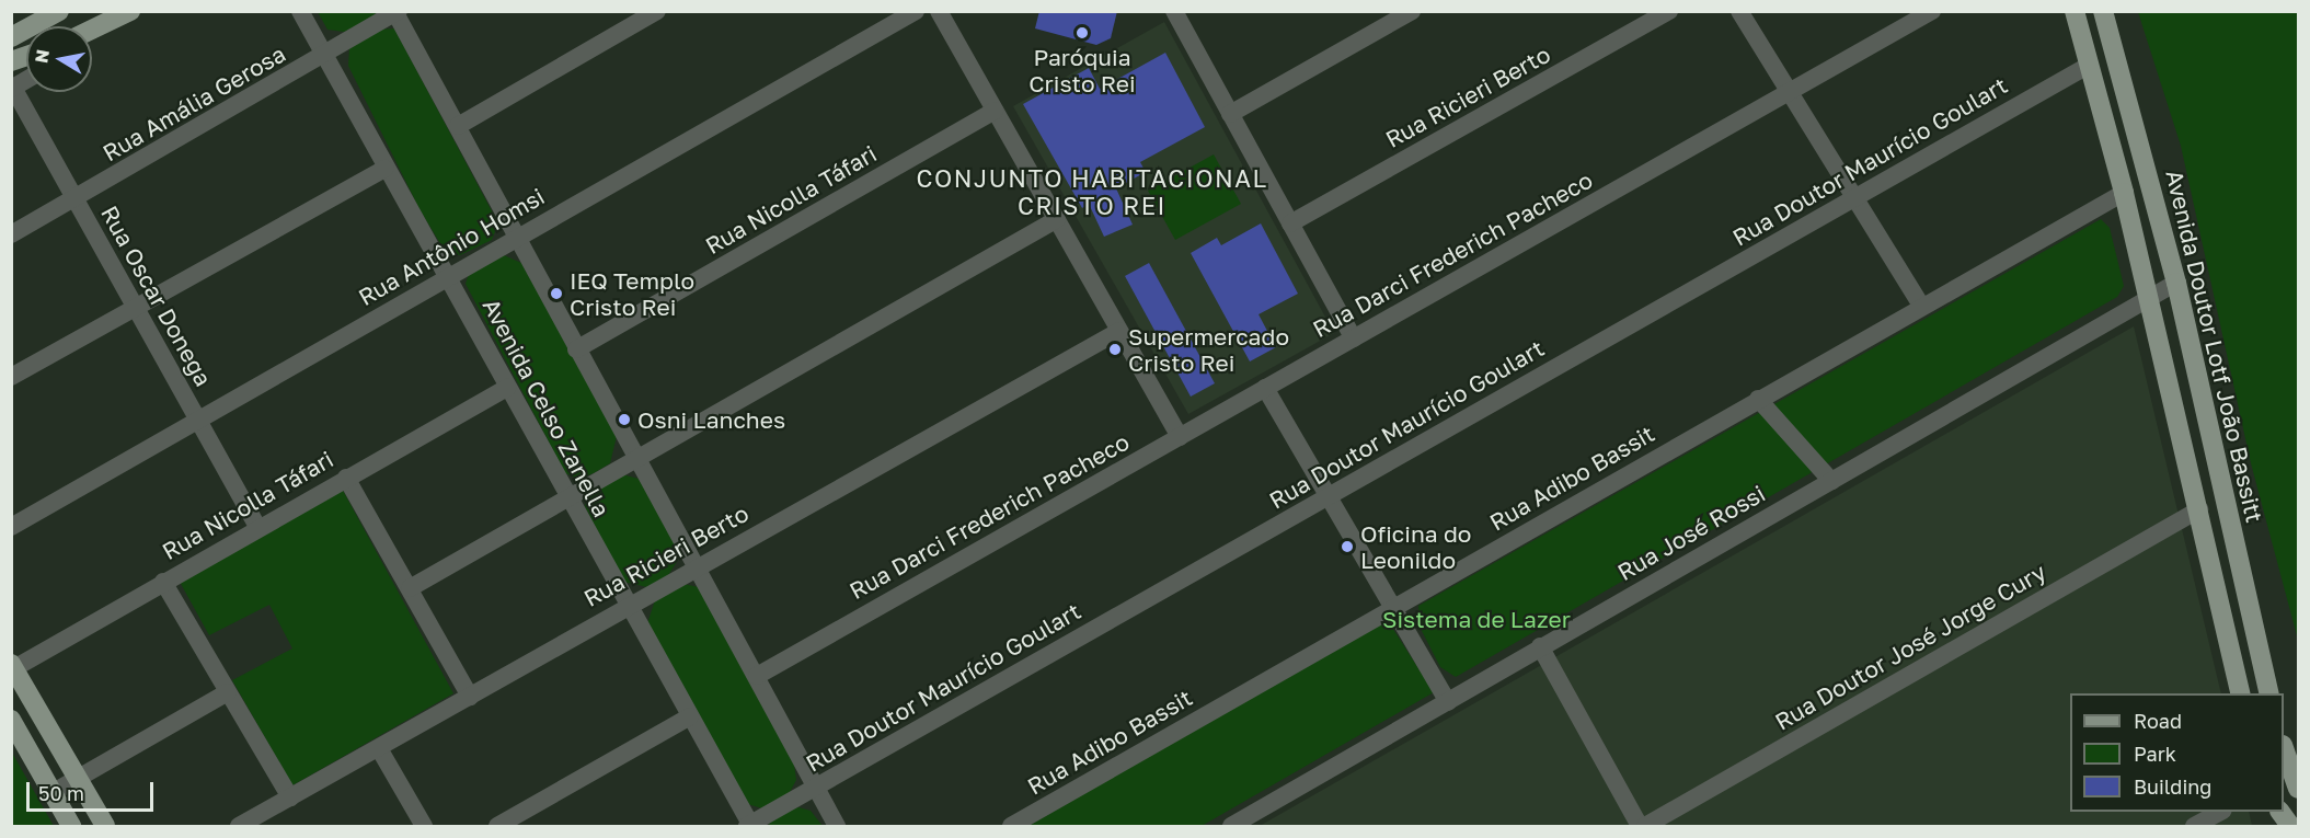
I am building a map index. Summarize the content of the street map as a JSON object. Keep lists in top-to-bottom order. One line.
{"streets":{"main road":["Avenida Doutor Lotf João Bassitt"],"street":["Rua Ricieri Berto","Rua Amália Gerosa","Rua Doutor Maurício Goulart","Rua Nicolla Táfari","Rua Antônio Homsi","Rua Darci Frederich Pacheco","Rua Oscar Donega","Avenida Celso Zanella","Rua Adibo Bassit","Rua José Rossi","Rua Doutor José Jorge Cury"]},"crossings":[["Rua Ricieri Berto","Avenida Celso Zanella"],["Rua Amália Gerosa","Rua Oscar Donega"],["Rua Amália Gerosa","Avenida Celso Zanella"],["Rua Doutor Maurício Goulart","Avenida Celso Zanella"],["Rua Nicolla Táfari","Rua Oscar Donega"],["Rua Nicolla Táfari","Avenida Celso Zanella"],["Rua Antônio Homsi","Rua Oscar Donega"],["Rua Antônio Homsi","Avenida Celso Zanella"],["Avenida Doutor Lotf João Bassitt","Rua José Rossi"]],"districts":["CONJUNTO HABITACIONAL CRISTO REI"],"parks":["Sistema de Lazer"],"places":["Paróquia Cristo Rei","IEQ Templo Cristo Rei","Supermercado Cristo Rei","Osni Lanches","Oficina do Leonildo"],"legend":["Road","Park","Building"],"scale_bar":"50 m","north":"left"}
